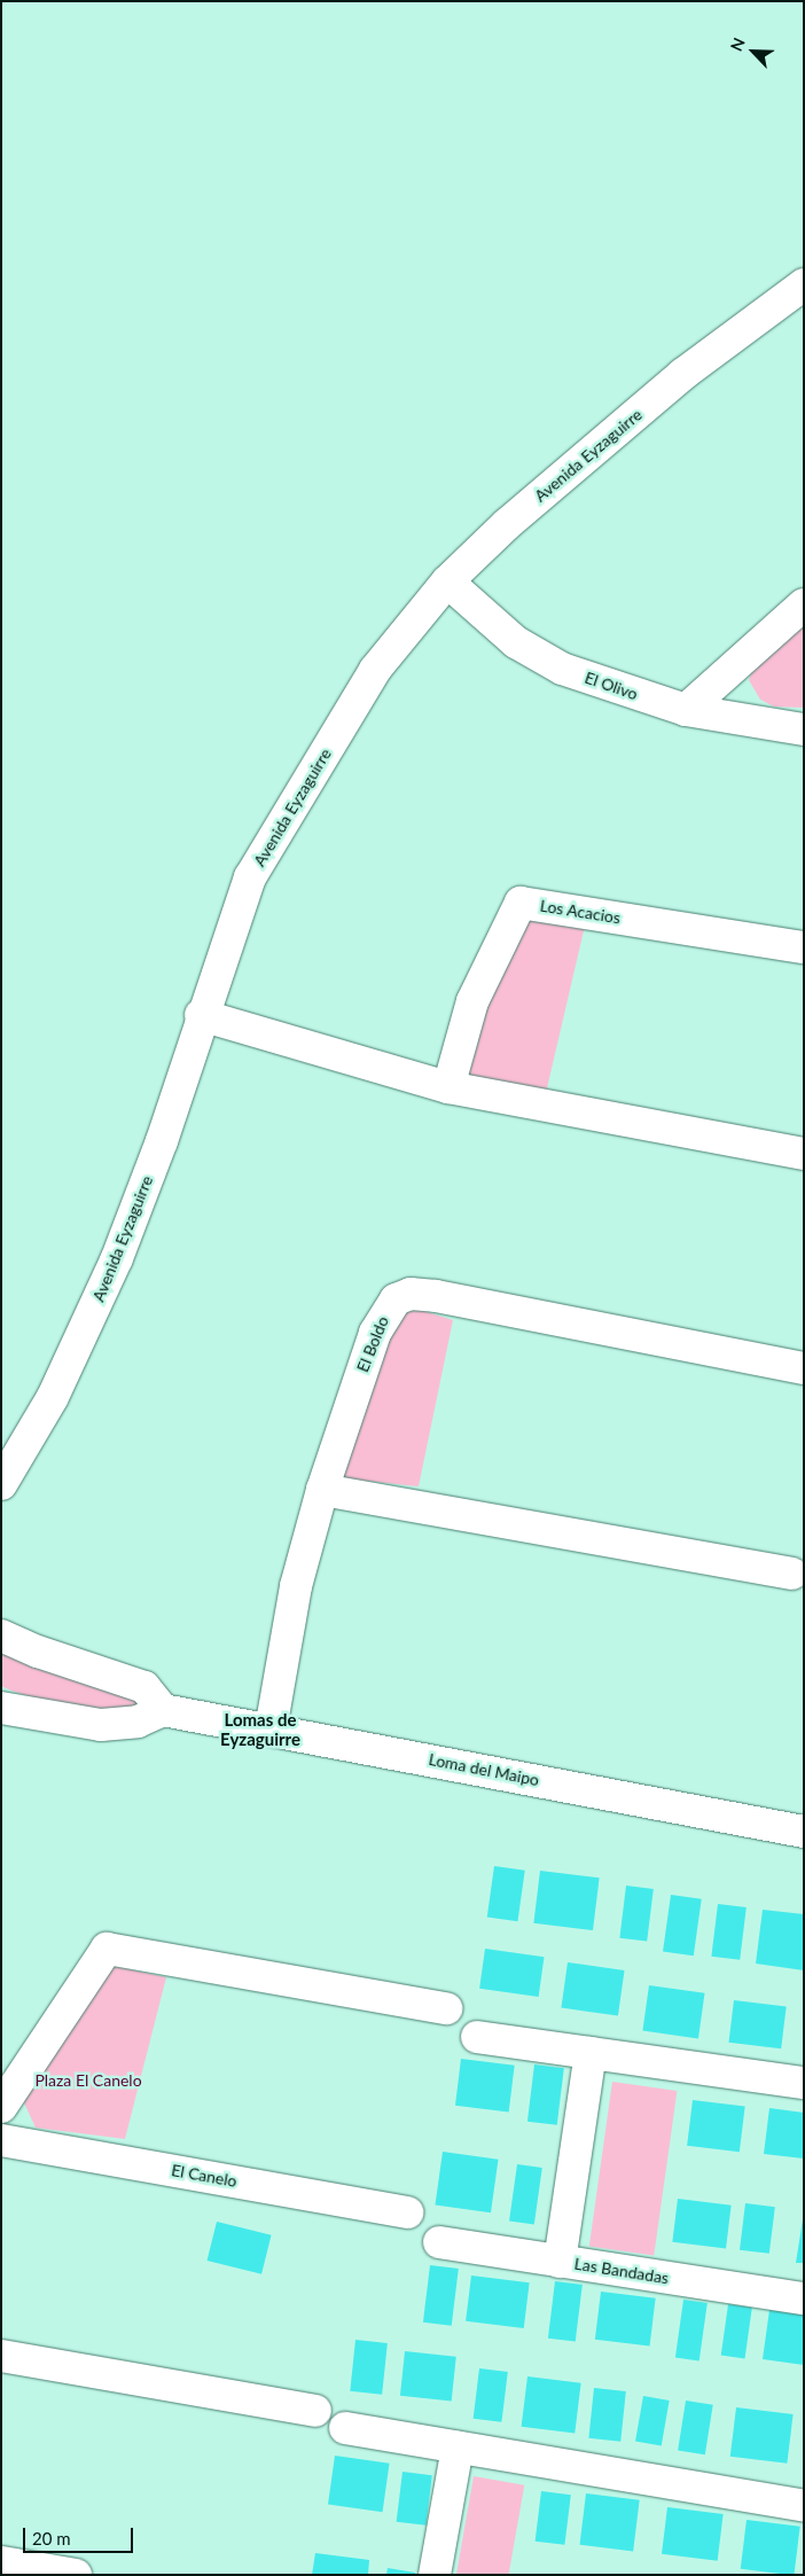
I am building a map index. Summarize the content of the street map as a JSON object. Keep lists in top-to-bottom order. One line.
{"streets":{"street":["Avenida Eyzaguirre","El Olivo","Los Acacios","El Boldo","Loma del Maipo","El Canelo","Las Bandadas"]},"crossings":[["Avenida Eyzaguirre","El Olivo"],["El Boldo","Loma del Maipo"]],"districts":["Lomas de Eyzaguirre"],"parks":["Plaza El Canelo"],"scale_bar":"20 m","north":"top left"}
